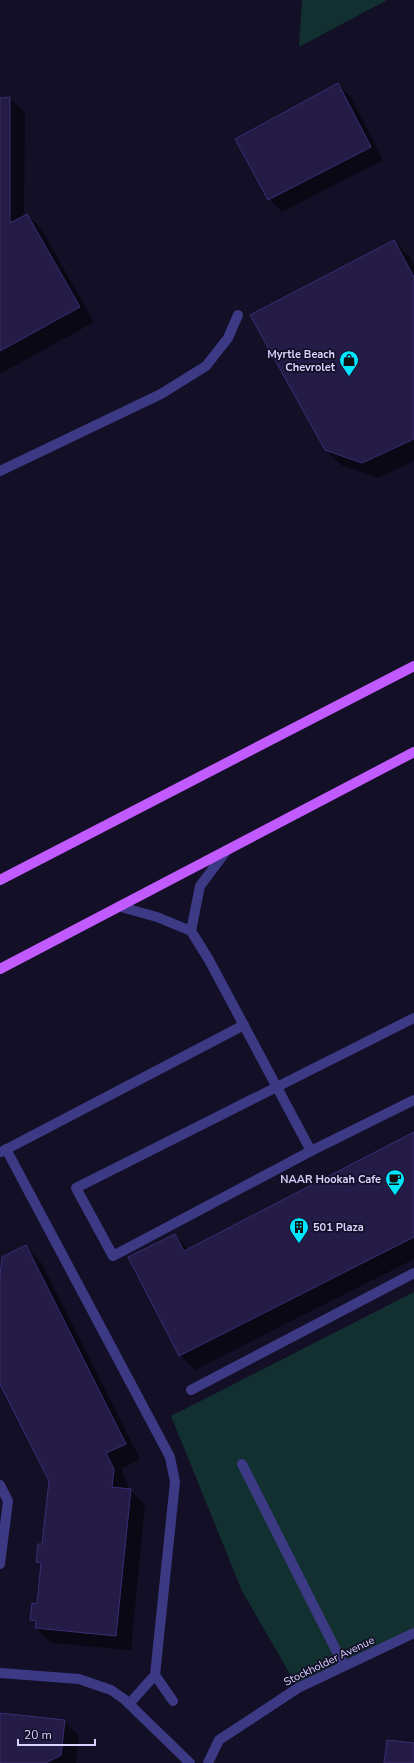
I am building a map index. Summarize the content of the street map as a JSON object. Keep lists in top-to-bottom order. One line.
{"streets":{"street":["Stockholder Avenue"]},"places":{"shop":["Myrtle Beach Chevrolet"],"cafe":["NAAR Hookah Cafe"],"building":["501 Plaza"]},"scale_bar":"20 m"}
